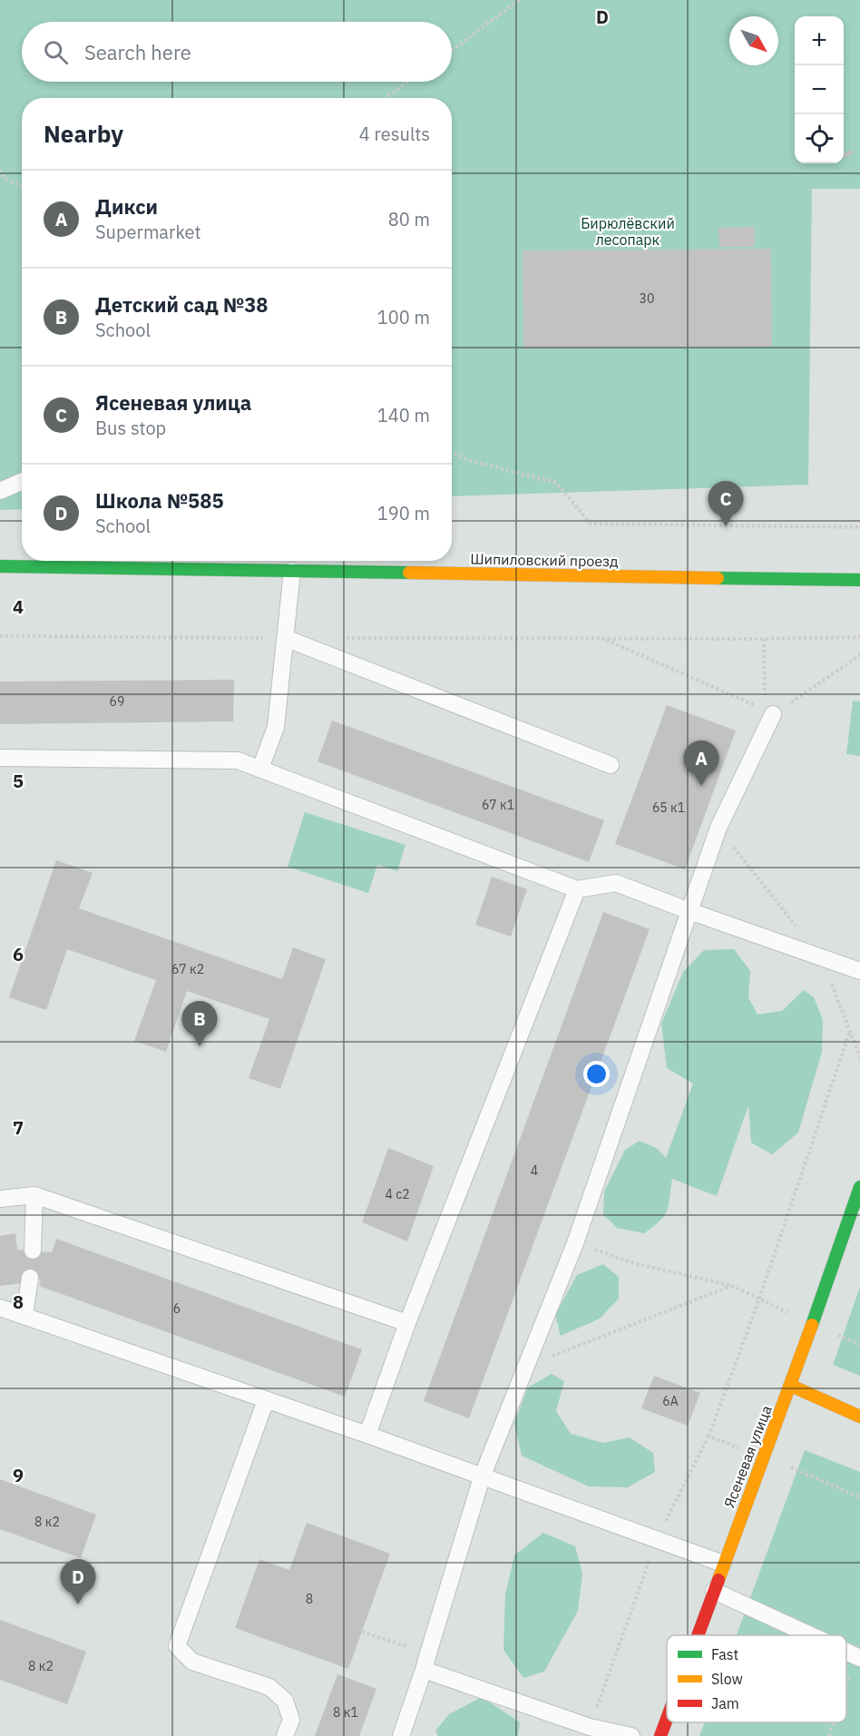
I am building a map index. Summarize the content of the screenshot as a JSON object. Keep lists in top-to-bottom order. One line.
{"streets":{"street":["Шипиловский проезд","Ясеневая улица"]},"parks":["Бирюлёвский лесопарк"],"house_numbers":["30","69","67 к1","65 к1","67 к2","4","4 с2","6","6А","8 к2","8","8 к2","8 к1"],"legend":["Fast","Slow","Jam"],"north":"bottom right","page":{"map_buttons":["+","−"],"search":"Search here","heading":["Nearby","4 results"],"list":[{"mark":"A","name":"Дикси","note":"Supermarket","value":"80 m"},{"mark":"B","name":"Детский сад №38","note":"School","value":"100 m"},{"mark":"C","name":"Ясеневая улица","note":"Bus stop","value":"140 m"},{"mark":"D","name":"Школа №585","note":"School","value":"190 m"}],"pins":["C","A","B","D"]},"grid":{"columns":["D"],"rows":["4","5","6","7","8","9"]}}
